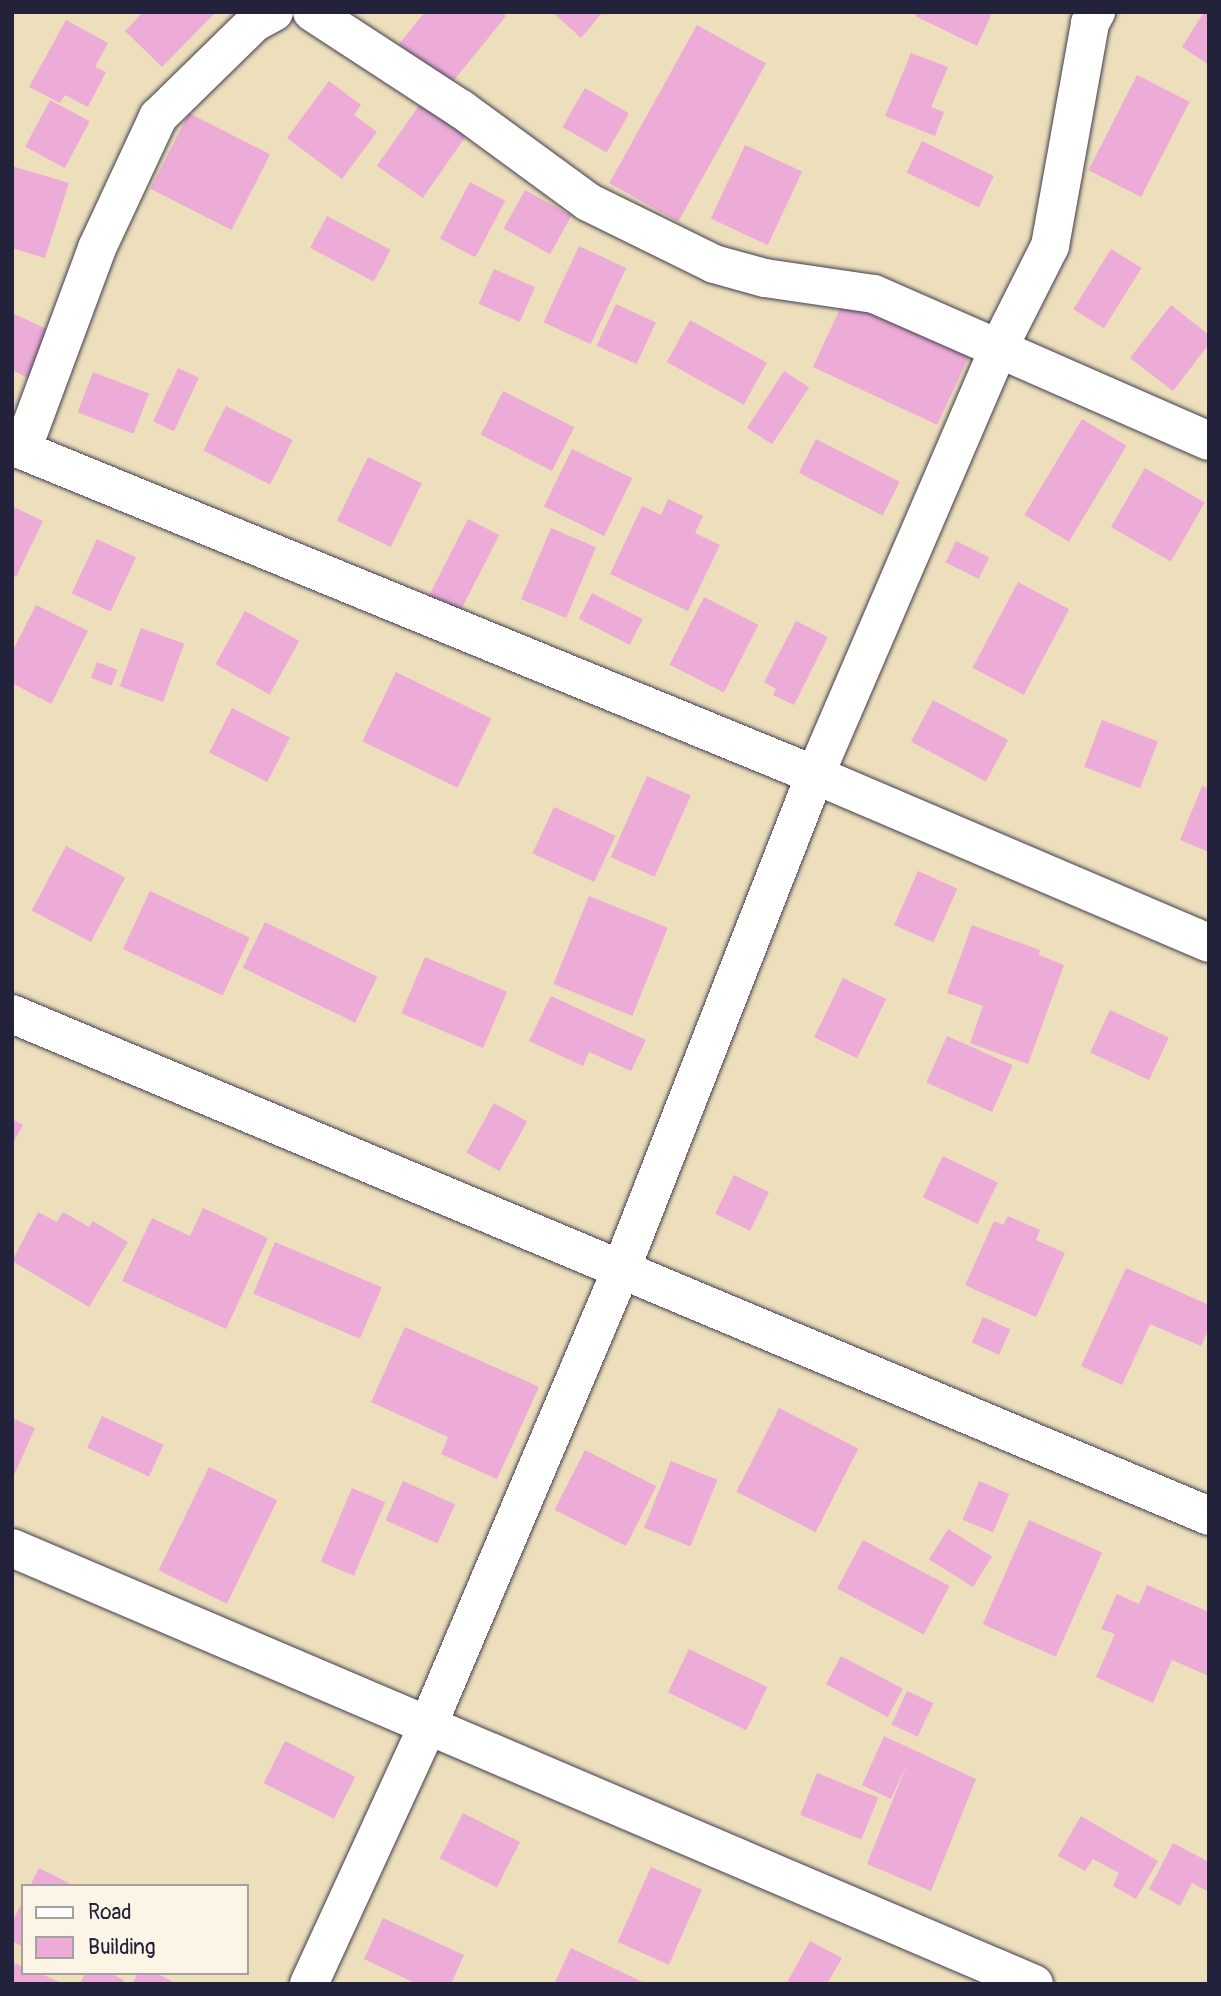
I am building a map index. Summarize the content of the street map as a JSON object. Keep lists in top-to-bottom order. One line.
{"legend":["Road","Building"]}
